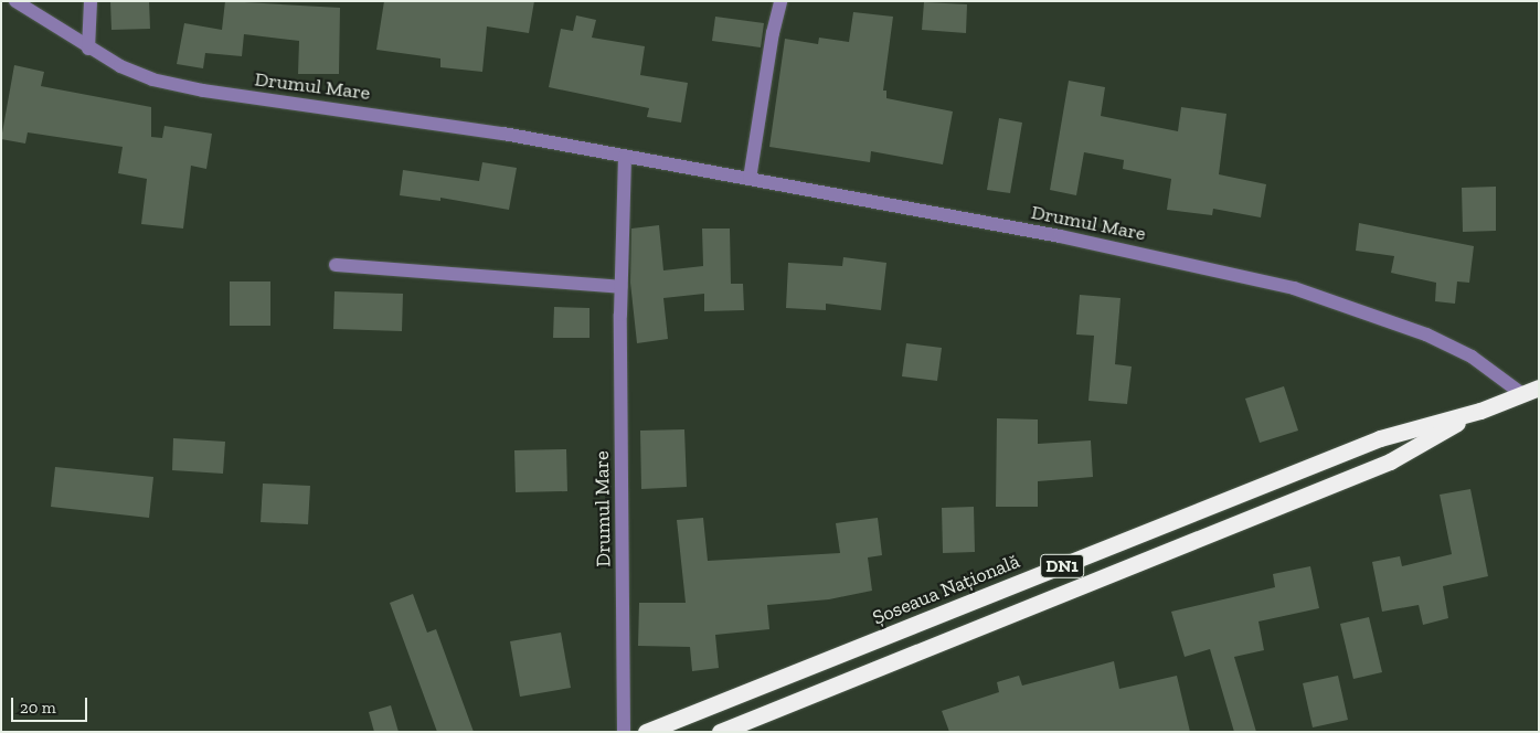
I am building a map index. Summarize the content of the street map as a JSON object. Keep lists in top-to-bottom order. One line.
{"streets":{"highway":["DN1","Șoseaua Națională"],"street":["Drumul Mare"]},"crossings":[["Drumul Mare","Șoseaua Națională"]],"scale_bar":"20 m"}
